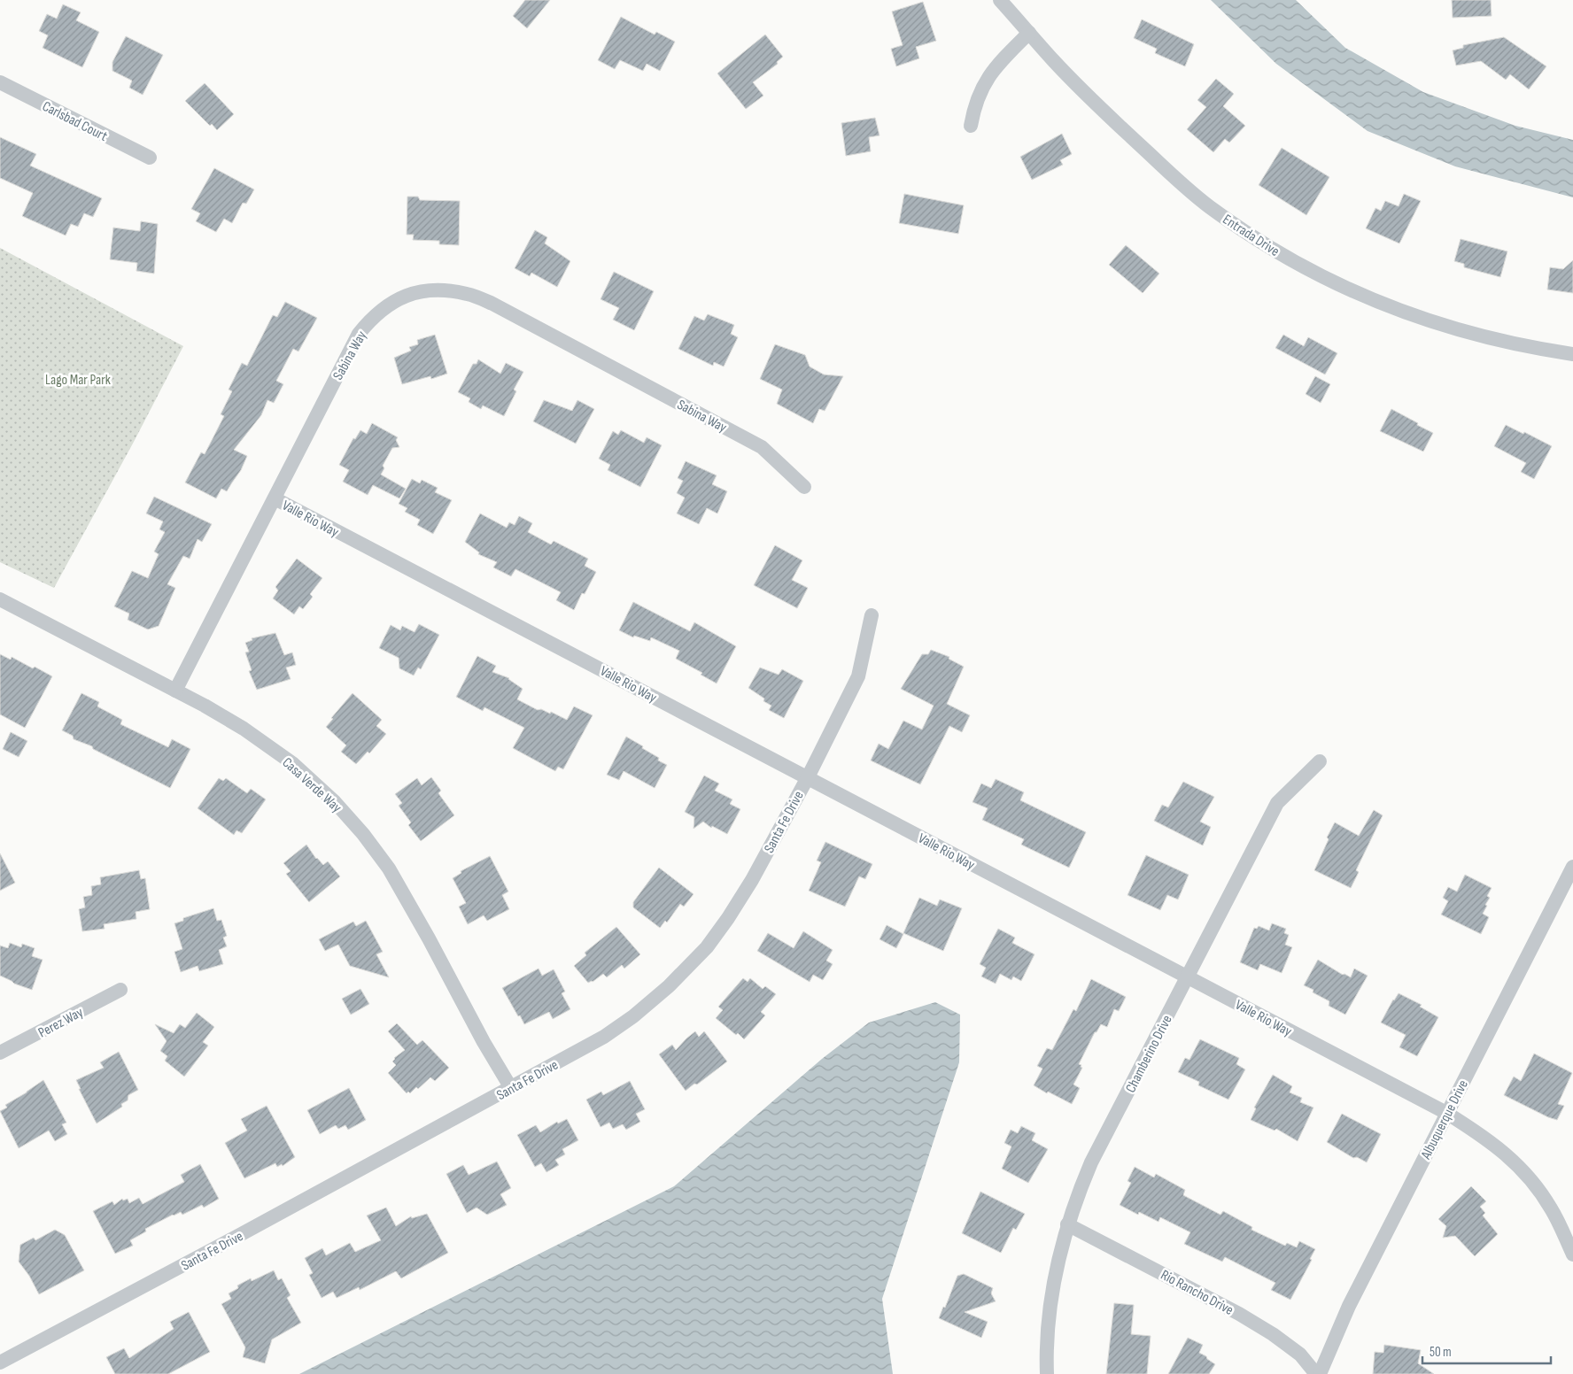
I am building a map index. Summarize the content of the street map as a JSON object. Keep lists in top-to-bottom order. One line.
{"streets":{"street":["Carlsbad Court","Entrada Drive","Sabina Way","Valle Rio Way","Casa Verde Way","Santa Fe Drive","Perez Way","Chamberino Drive","Albuquerque Drive","Rio Rancho Drive"]},"crossings":[["Sabina Way","Valle Rio Way"],["Sabina Way","Casa Verde Way"],["Valle Rio Way","Santa Fe Drive"],["Valle Rio Way","Chamberino Drive"],["Valle Rio Way","Albuquerque Drive"],["Casa Verde Way","Santa Fe Drive"],["Chamberino Drive","Rio Rancho Drive"],["Albuquerque Drive","Rio Rancho Drive"]],"parks":["Lago Mar Park"],"scale_bar":"50 m"}
